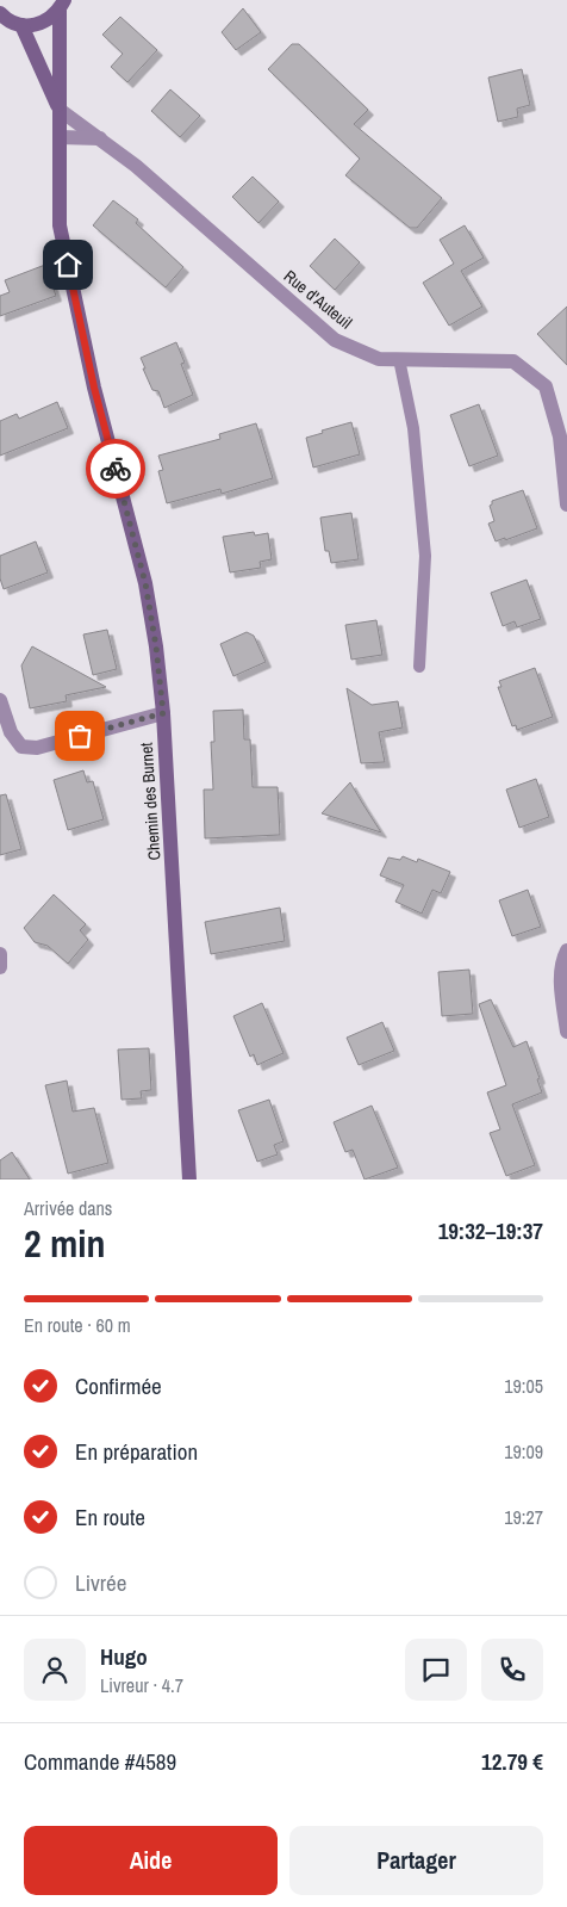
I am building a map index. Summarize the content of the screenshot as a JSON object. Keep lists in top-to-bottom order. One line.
{"streets":{"street":["Rue d'Auteuil","Chemin des Burnet"]},"crossings":[["Rue d'Auteuil","Chemin des Burnet"]],"page":{"heading":["2 min","Arrivée dans","19:32–19:37"],"panel":["Hugo","Livreur · 4.7","Commande #4589","12.79 €"],"bar":"En route · 60 m","list":[["Confirmée","19:05"],["En préparation","19:09"],["En route","19:27"],"Livrée"],"buttons":["Aide","Partager"]}}
